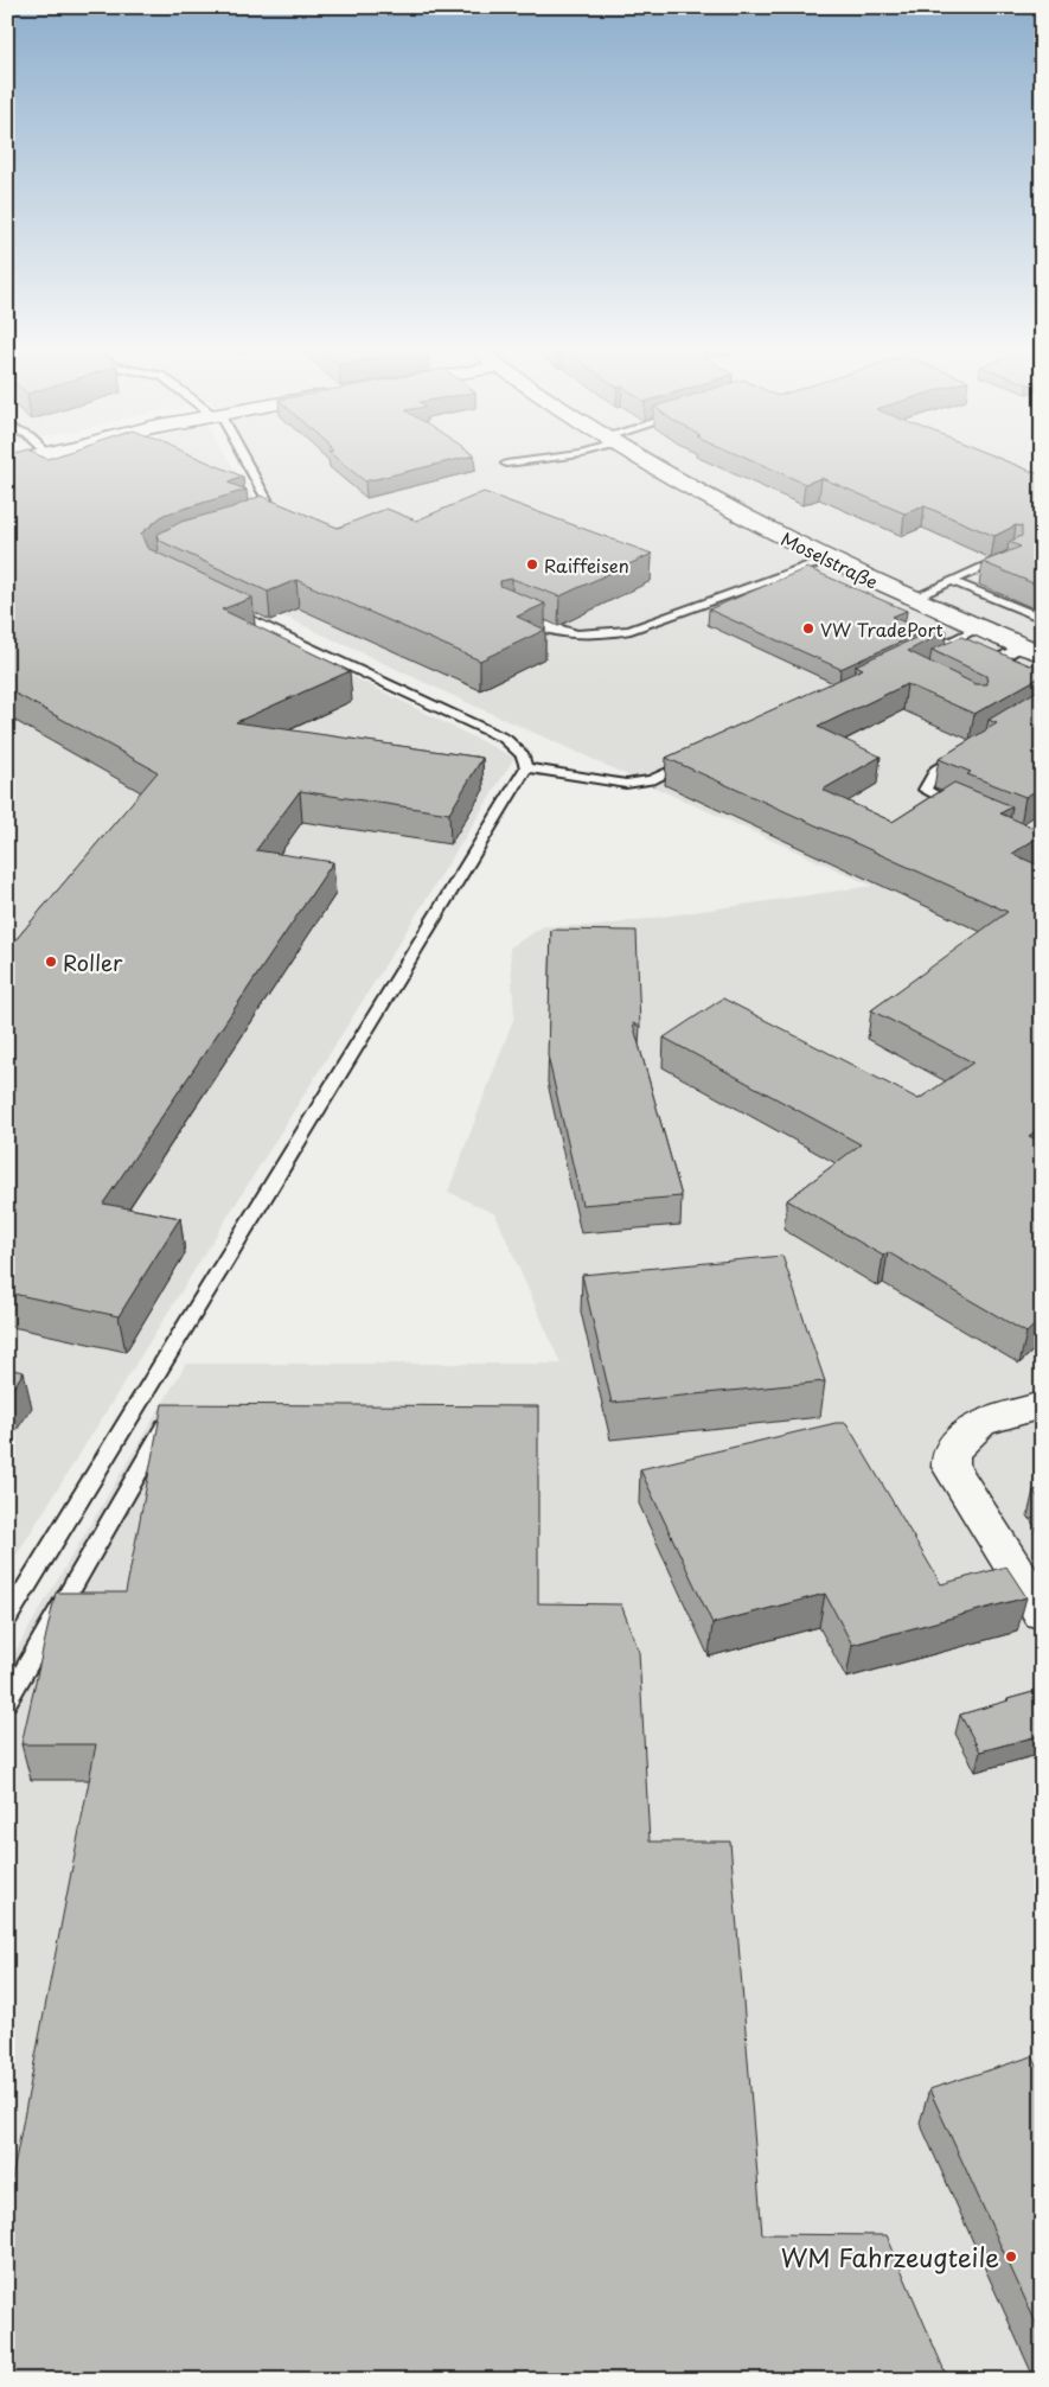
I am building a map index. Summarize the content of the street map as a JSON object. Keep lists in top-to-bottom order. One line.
{"streets":{"street":["Moselstraße"]},"places":["Raiffeisen","VW TradePort","Roller","WM Fahrzeugteile"]}
